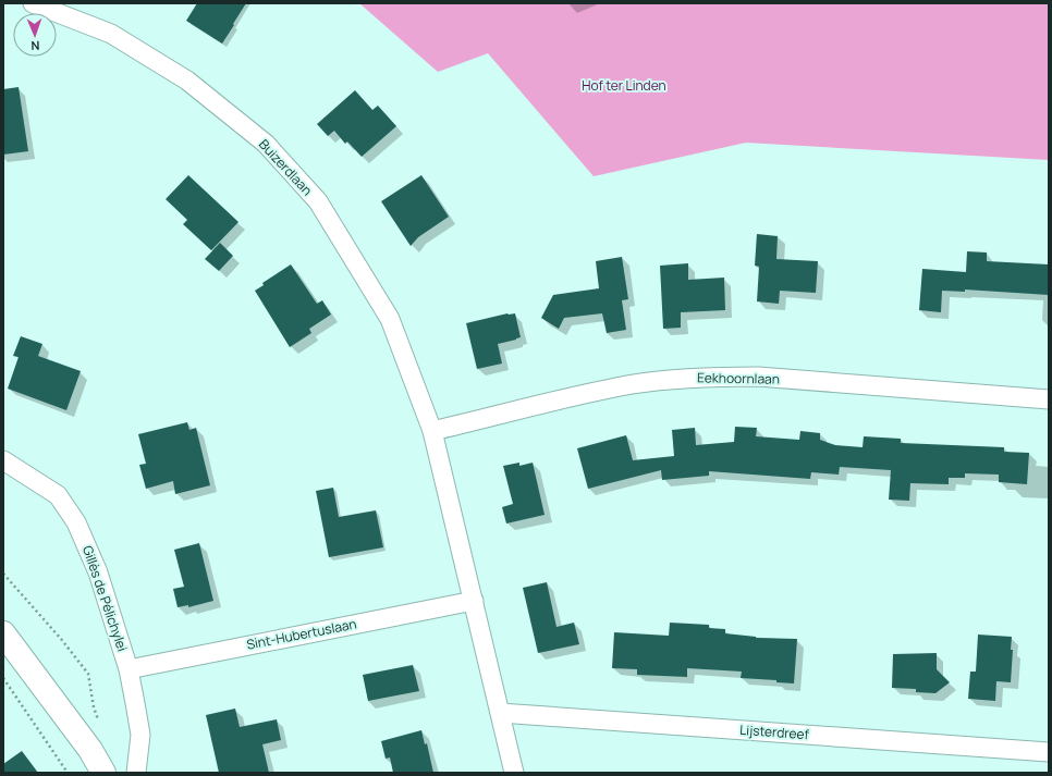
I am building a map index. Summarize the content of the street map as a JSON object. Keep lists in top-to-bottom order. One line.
{"streets":{"street":["Buizerdlaan","Eekhoornlaan","Gillès de Pélichylei","Sint-Hubertuslaan","Lijsterdreef"]},"crossings":[["Buizerdlaan","Eekhoornlaan"],["Gillès de Pélichylei","Sint-Hubertuslaan"]],"parks":["Hof ter Linden"],"north":"bottom"}
